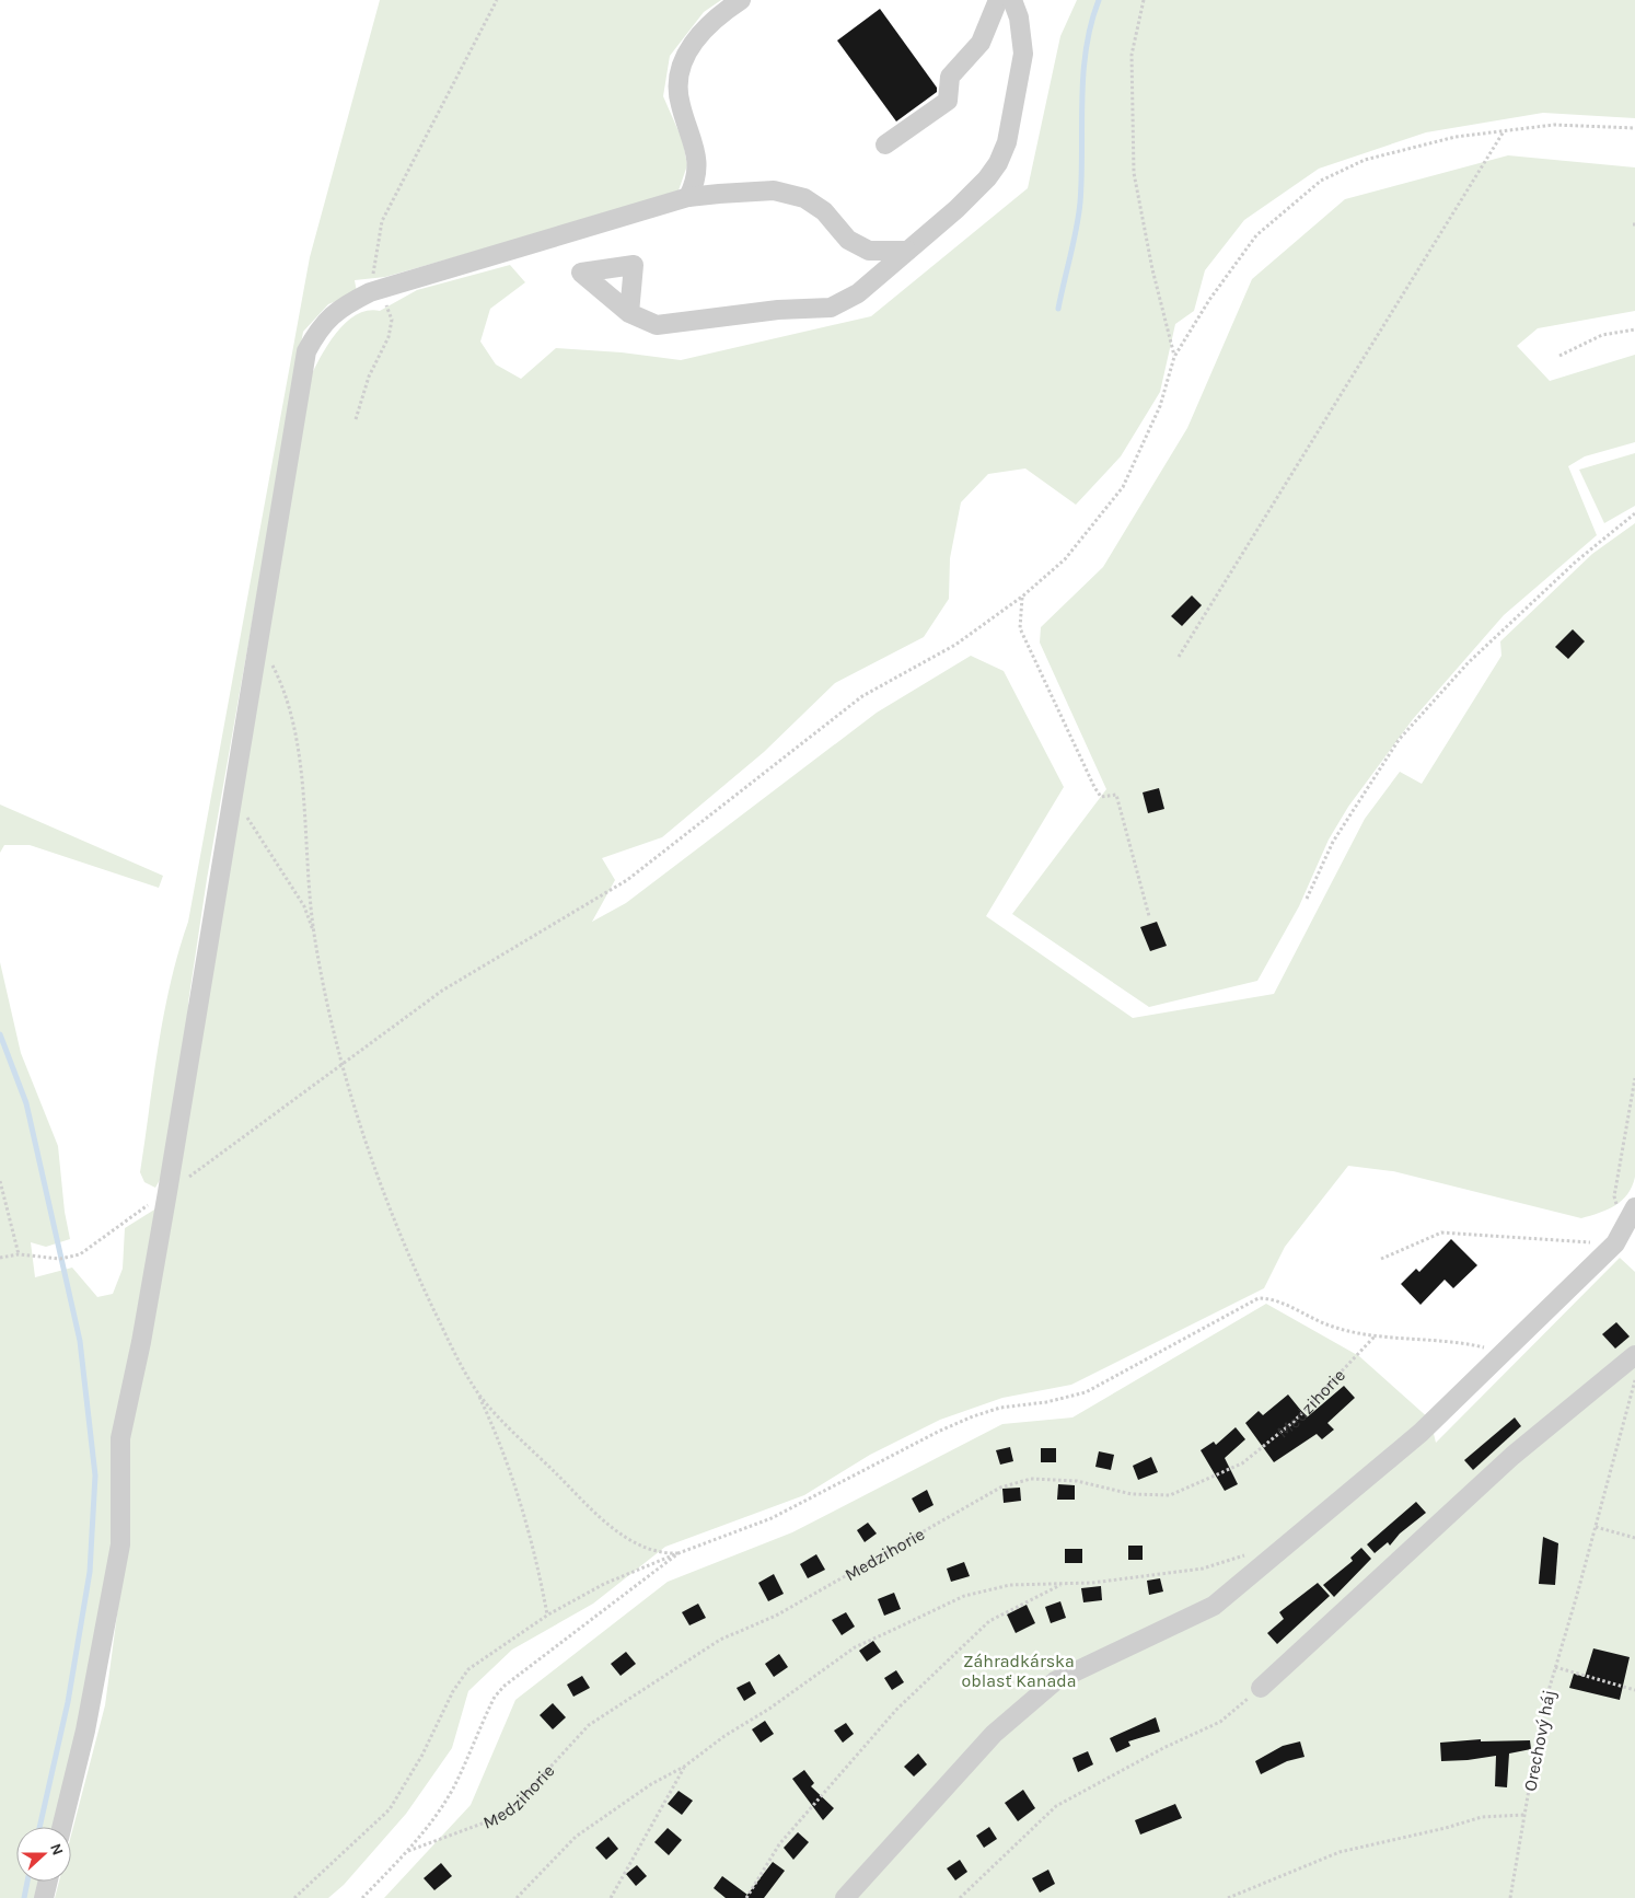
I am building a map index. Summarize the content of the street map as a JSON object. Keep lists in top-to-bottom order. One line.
{"streets":{"path":["Medzihorie","Orechový háj"]},"parks":["Záhradkárska oblasť Kanada"],"north":"right"}
